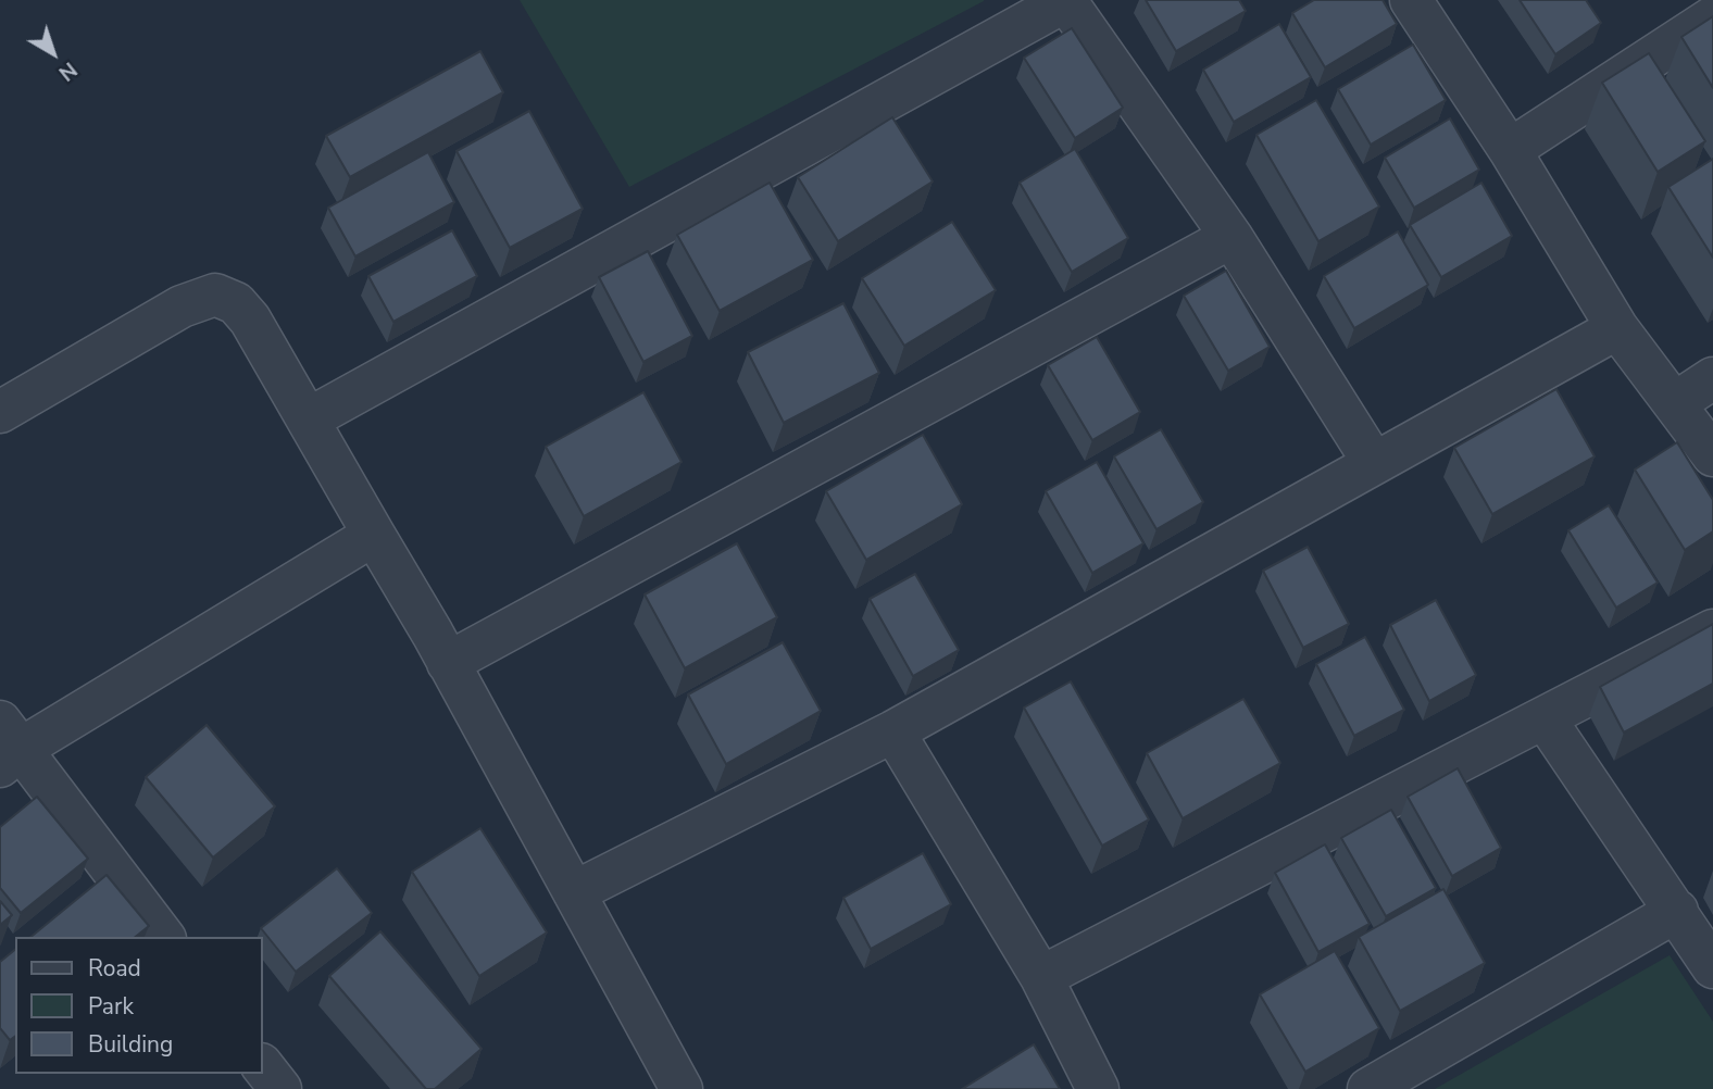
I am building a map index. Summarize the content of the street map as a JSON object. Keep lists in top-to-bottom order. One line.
{"legend":["Road","Park","Building"],"north":"bottom right"}
